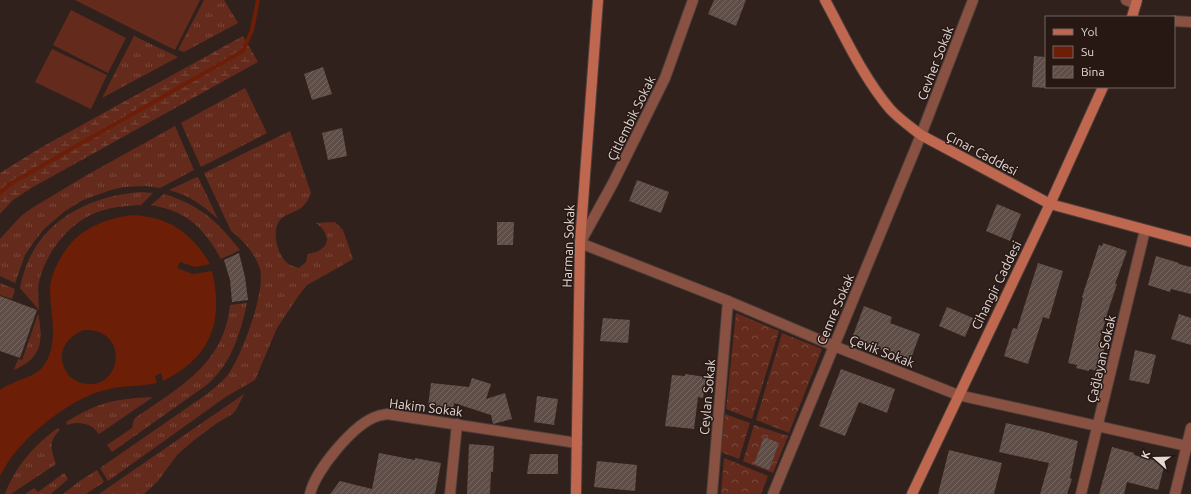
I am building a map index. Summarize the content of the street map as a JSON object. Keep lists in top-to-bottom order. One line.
{"streets":{"street":["Cevher Sokak","Çitlembik Sokak","Çınar Caddesi","Harman Sokak","Cihangir Caddesi","Cemre Sokak","Çevik Sokak","Çağlayan Sokak","Ceylan Sokak","Hakim Sokak"]},"crossings":[["Cevher Sokak","Çınar Caddesi"],["Cevher Sokak","Cemre Sokak"],["Çitlembik Sokak","Harman Sokak"],["Çitlembik Sokak","Çevik Sokak"],["Çınar Caddesi","Cihangir Caddesi"],["Çınar Caddesi","Cemre Sokak"],["Çınar Caddesi","Çağlayan Sokak"],["Harman Sokak","Çevik Sokak"],["Harman Sokak","Hakim Sokak"],["Cihangir Caddesi","Çevik Sokak"],["Cemre Sokak","Çevik Sokak"],["Çevik Sokak","Çağlayan Sokak"],["Çevik Sokak","Ceylan Sokak"]],"legend":["Yol","Su","Bina"],"north":"left"}
